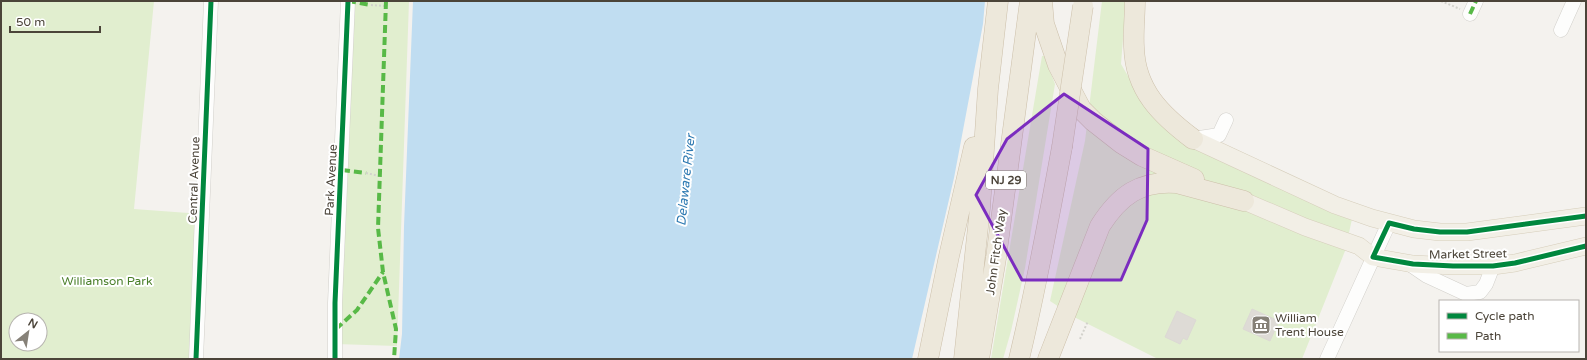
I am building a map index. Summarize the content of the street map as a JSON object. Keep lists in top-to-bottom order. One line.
{"streets":{"highway":["NJ 29","John Fitch Way"],"main road":["Market Street"],"street":["Central Avenue","Park Avenue"]},"water":["Delaware River"],"parks":["Williamson Park"],"places":{"museum":["William Trent House"]},"legend":["Cycle path","Path"],"scale_bar":"50 m","north":"top right"}
